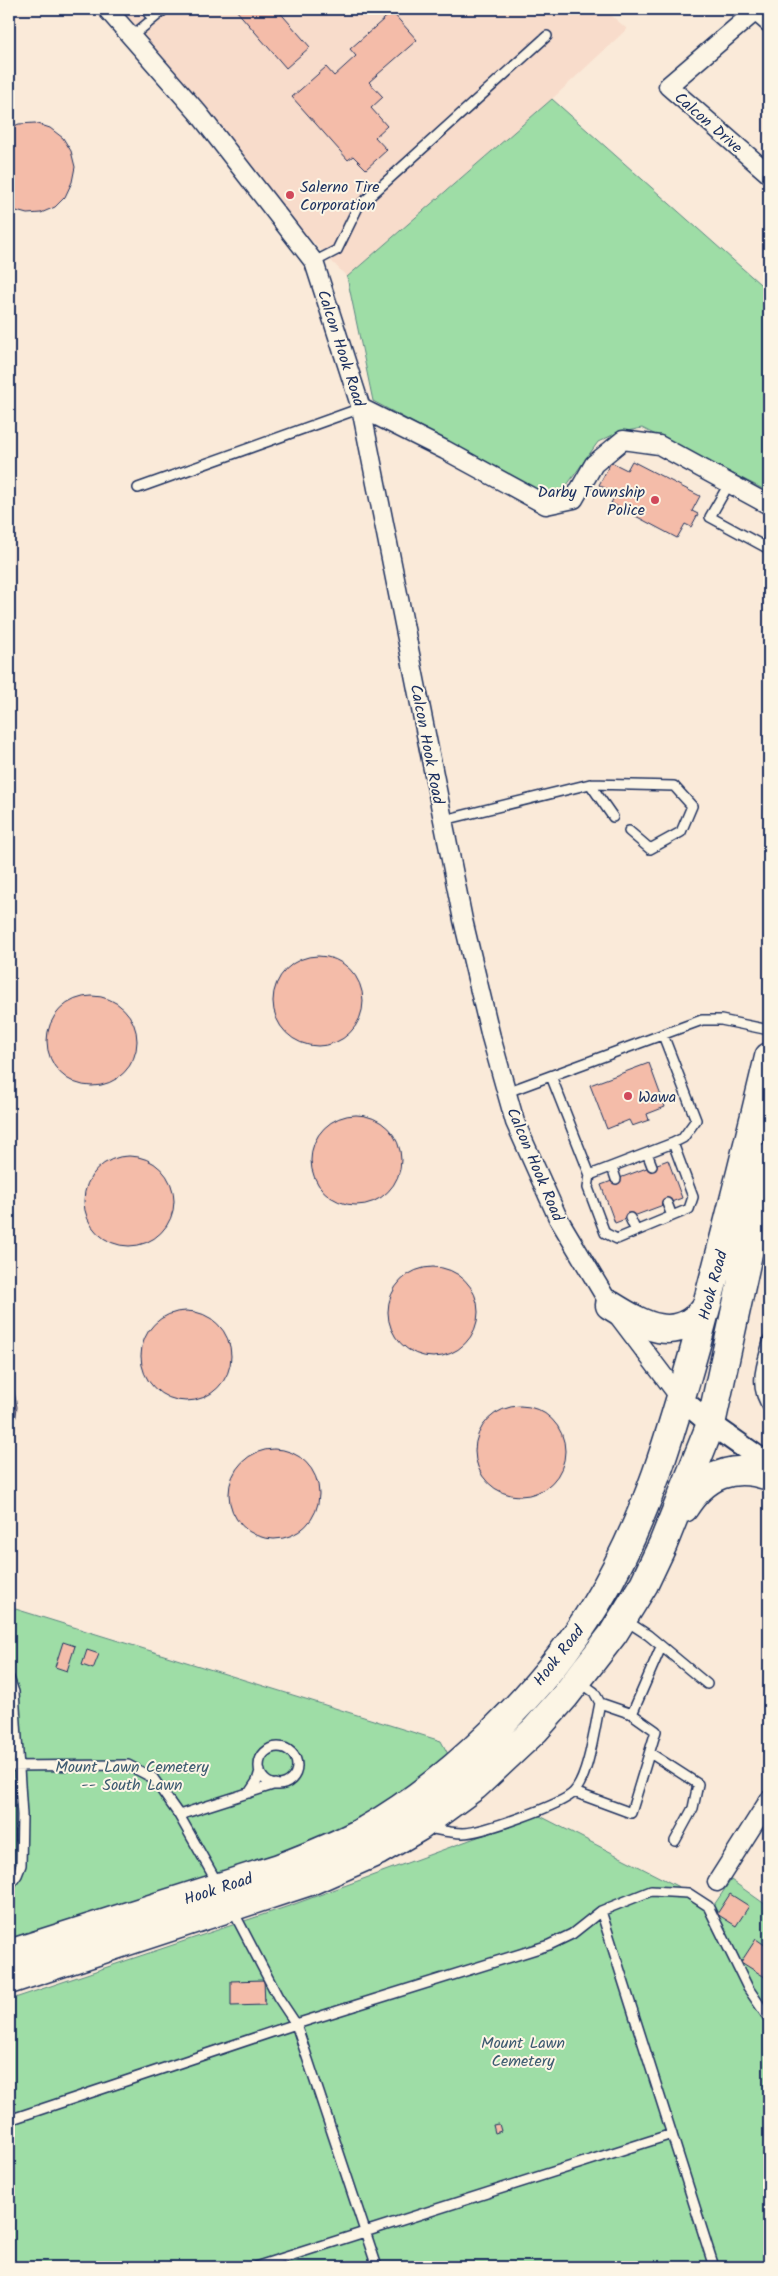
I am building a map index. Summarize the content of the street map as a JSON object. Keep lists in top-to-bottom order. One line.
{"streets":{"main road":["Hook Road"],"street":["Calcon Drive","Calcon Hook Road"]},"crossings":[["Calcon Hook Road","Hook Road"]],"parks":["Mount Lawn Cemetery -- South Lawn","Mount Lawn Cemetery"],"places":["Salerno Tire Corporation","Darby Township Police","Wawa"]}
